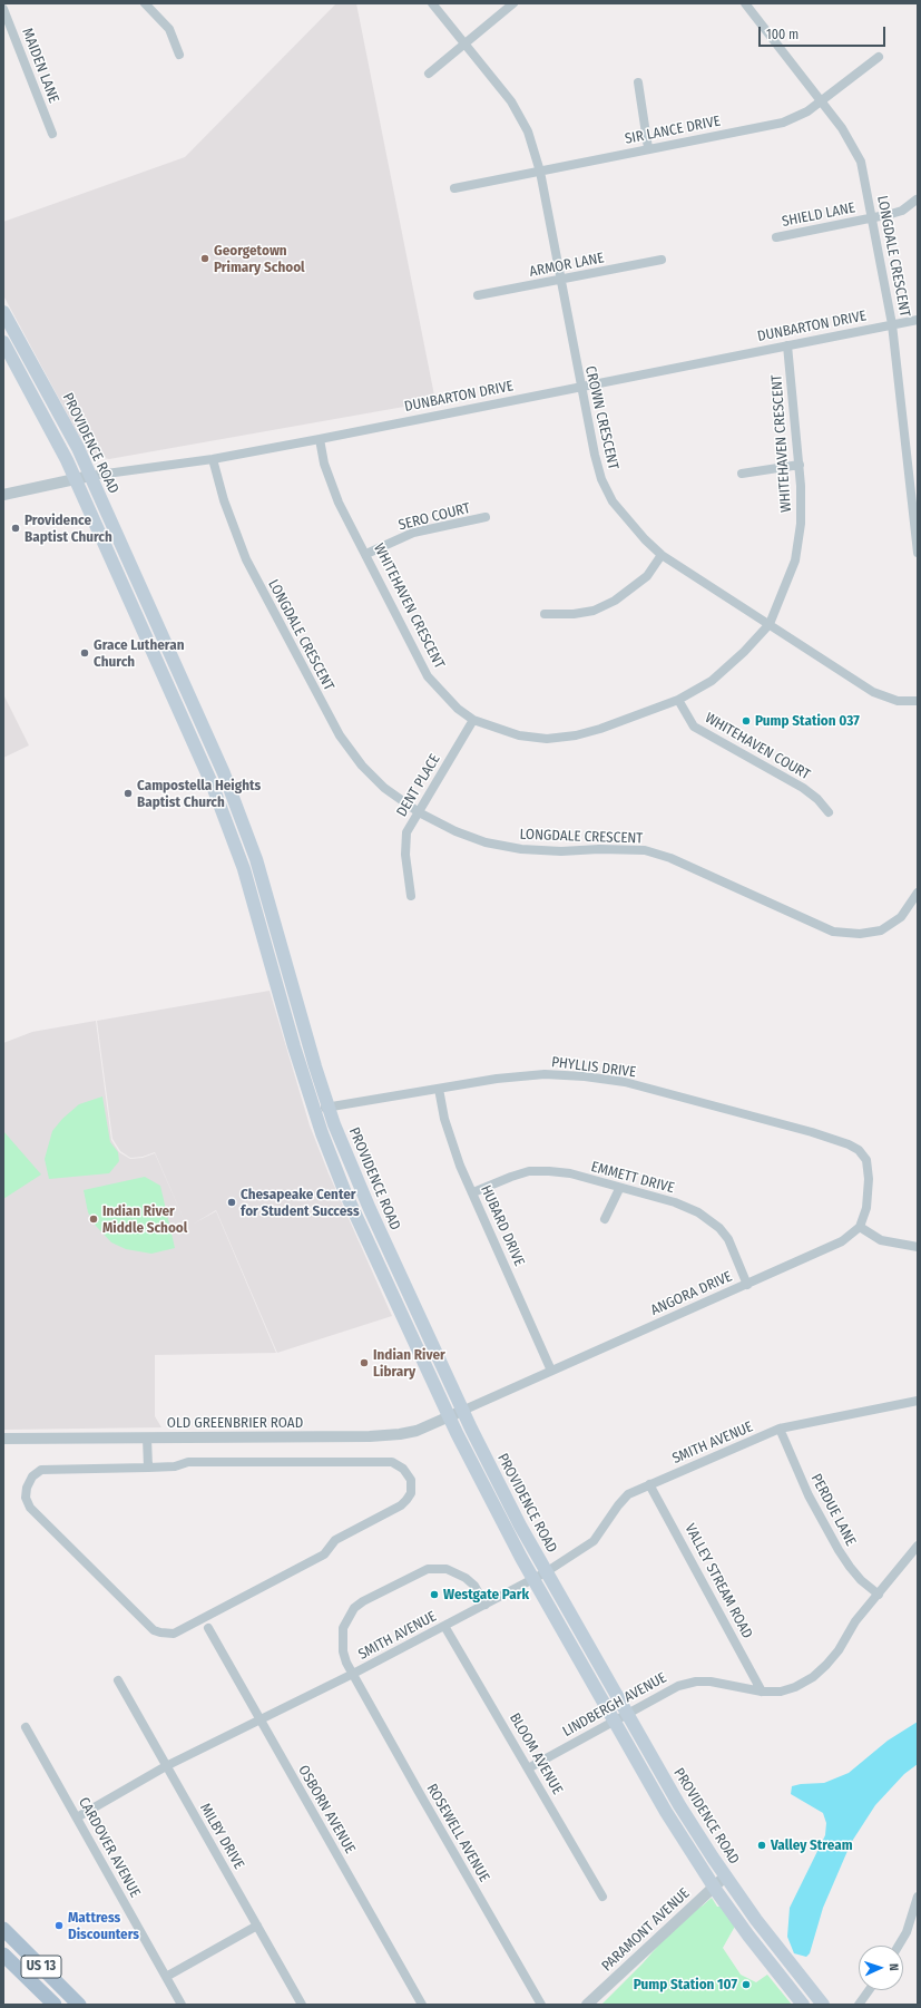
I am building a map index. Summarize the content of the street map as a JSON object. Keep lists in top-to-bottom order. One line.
{"streets":{"main road":["PROVIDENCE ROAD","US 13"],"street":["MAIDEN LANE","SIR LANCE DRIVE","SHIELD LANE","LONGDALE CRESCENT","ARMOR LANE","DUNBARTON DRIVE","CROWN CRESCENT","WHITEHAVEN CRESCENT","SERO COURT","WHITEHAVEN COURT","DENT PLACE","PHYLLIS DRIVE","EMMETT DRIVE","HUBARD DRIVE","ANGORA DRIVE","OLD GREENBRIER ROAD","SMITH AVENUE","PERDUE LANE","VALLEY STREAM ROAD","LINDBERGH AVENUE","BLOOM AVENUE","OSBORN AVENUE","ROSEWELL AVENUE","MILBY DRIVE","CARDOVER AVENUE","PARAMONT AVENUE"]},"crossings":[["SIR LANCE DRIVE","LONGDALE CRESCENT"],["SIR LANCE DRIVE","CROWN CRESCENT"],["SHIELD LANE","LONGDALE CRESCENT"],["LONGDALE CRESCENT","DUNBARTON DRIVE"],["LONGDALE CRESCENT","DENT PLACE"],["ARMOR LANE","CROWN CRESCENT"],["DUNBARTON DRIVE","CROWN CRESCENT"],["DUNBARTON DRIVE","PROVIDENCE ROAD"],["DUNBARTON DRIVE","WHITEHAVEN CRESCENT"],["CROWN CRESCENT","WHITEHAVEN CRESCENT"],["PROVIDENCE ROAD","PHYLLIS DRIVE"],["PROVIDENCE ROAD","ANGORA DRIVE"],["PROVIDENCE ROAD","OLD GREENBRIER ROAD"],["PROVIDENCE ROAD","SMITH AVENUE"],["PROVIDENCE ROAD","LINDBERGH AVENUE"],["PROVIDENCE ROAD","PARAMONT AVENUE"],["WHITEHAVEN CRESCENT","SERO COURT"],["WHITEHAVEN CRESCENT","WHITEHAVEN COURT"],["WHITEHAVEN CRESCENT","DENT PLACE"],["PHYLLIS DRIVE","HUBARD DRIVE"],["PHYLLIS DRIVE","ANGORA DRIVE"],["EMMETT DRIVE","HUBARD DRIVE"],["EMMETT DRIVE","ANGORA DRIVE"],["HUBARD DRIVE","ANGORA DRIVE"],["ANGORA DRIVE","OLD GREENBRIER ROAD"],["SMITH AVENUE","PERDUE LANE"],["SMITH AVENUE","VALLEY STREAM ROAD"],["SMITH AVENUE","BLOOM AVENUE"],["SMITH AVENUE","OSBORN AVENUE"],["SMITH AVENUE","ROSEWELL AVENUE"],["SMITH AVENUE","MILBY DRIVE"],["SMITH AVENUE","CARDOVER AVENUE"],["PERDUE LANE","LINDBERGH AVENUE"],["VALLEY STREAM ROAD","LINDBERGH AVENUE"],["LINDBERGH AVENUE","BLOOM AVENUE"]],"places":["Georgetown Primary School","Providence Baptist Church","Grace Lutheran Church","Pump Station 037","Campostella Heights Baptist Church","Chesapeake Center for Student Success","Indian River Middle School","Indian River Library","Westgate Park","Valley Stream","Mattress Discounters","Pump Station 107"],"scale_bar":"100 m","north":"right"}
